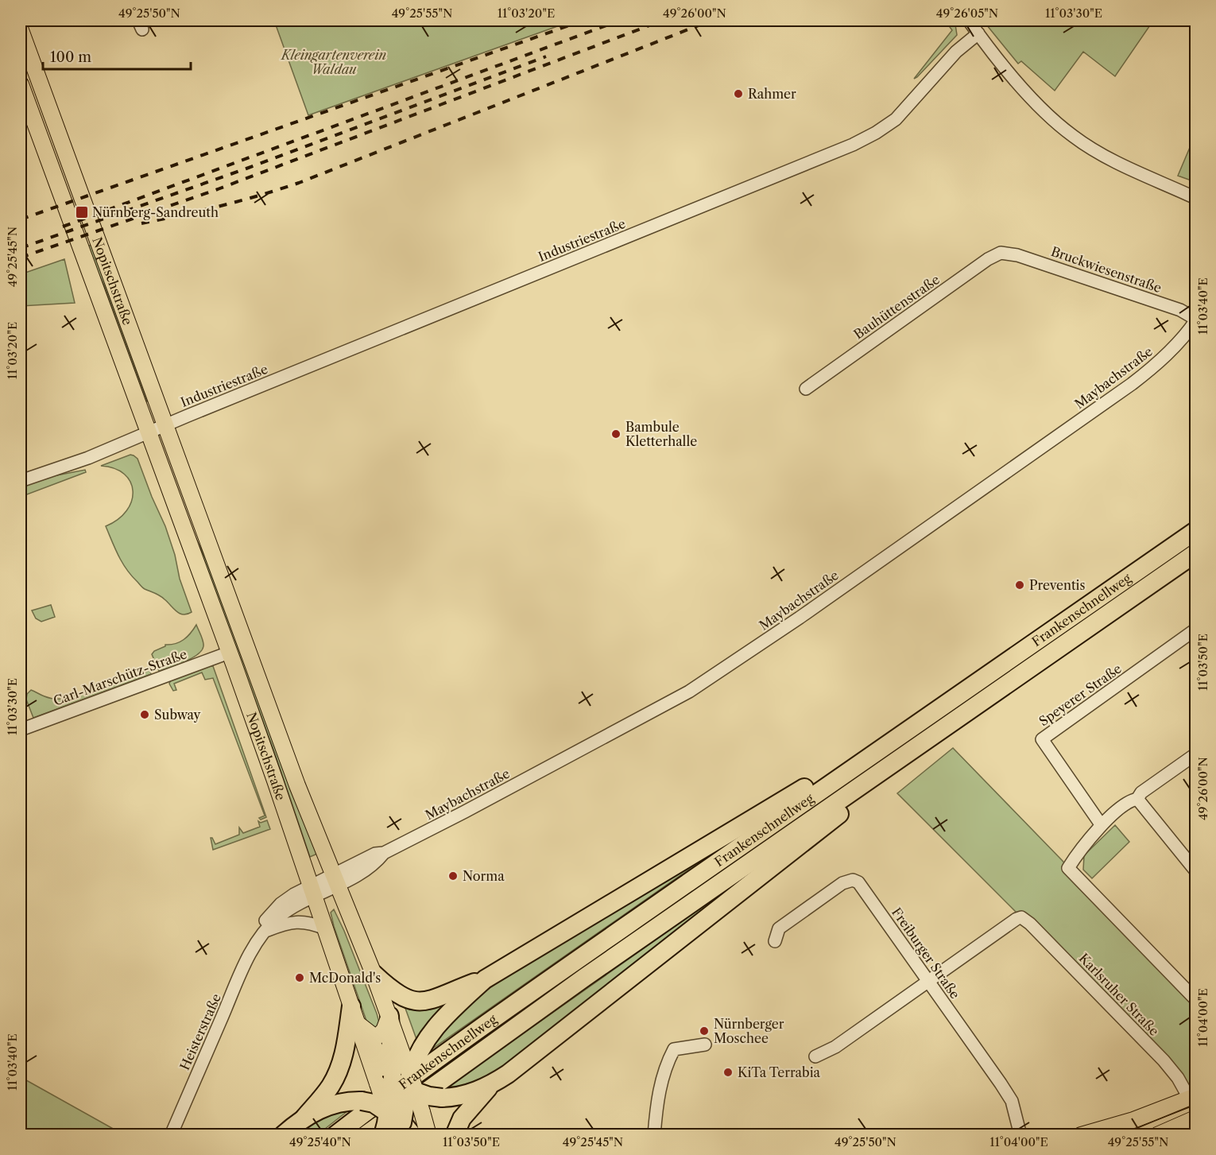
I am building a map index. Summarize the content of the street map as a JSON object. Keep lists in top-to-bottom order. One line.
{"streets":{"highway":["Frankenschnellweg"],"main road":["Nopitschstraße"],"street":["Industriestraße","Bruckwiesenstraße","Bauhüttenstraße","Maybachstraße","Carl-Marschütz-Straße","Speyerer Straße","Freiburger Straße","Karlsruher Straße","Heisterstraße"]},"crossings":[["Industriestraße","Nopitschstraße"],["Bruckwiesenstraße","Bauhüttenstraße"],["Bruckwiesenstraße","Maybachstraße"],["Nopitschstraße","Maybachstraße"],["Nopitschstraße","Carl-Marschütz-Straße"],["Nopitschstraße","Heisterstraße"],["Maybachstraße","Heisterstraße"],["Freiburger Straße","Karlsruher Straße"]],"parks":["Kleingartenverein Waldau"],"places":{"other":["Rahmer","Bambule Kletterhalle","Preventis","Subway","Norma","McDonald's","Nürnberger Moschee","KiTa Terrabia"],"transit":["Nürnberg-Sandreuth"]},"scale_bar":"100 m","coordinates":["49°25'50\"N","49°25'55\"N","11°03'20\"E","49°26'00\"N","49°26'05\"N","11°03'30\"E","49°25'45\"N","11°03'40\"E","11°03'50\"E","11°04'00\"E","49°25'40\"N"]}
